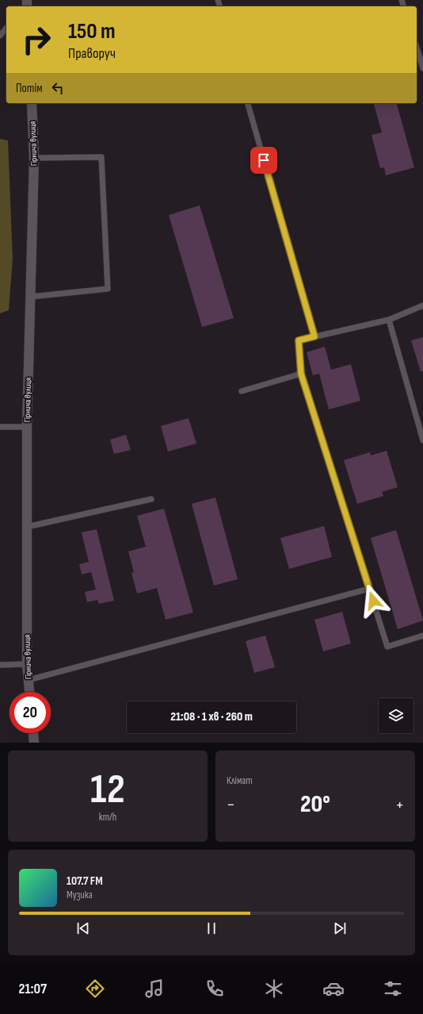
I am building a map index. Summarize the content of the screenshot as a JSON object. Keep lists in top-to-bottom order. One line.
{"streets":{"street":["Гірнича вулиця"]},"page":{"turn":["150 m","Праворуч"],"then":"Потім","limit":"20","trip":"21:08 · 1 хв · 260 m","tile":[["12","km/h"],"Клімат"],"heat":["−","20°","+"],"song":["107.7 FM","Музика"],"tabs":"21:07"}}
